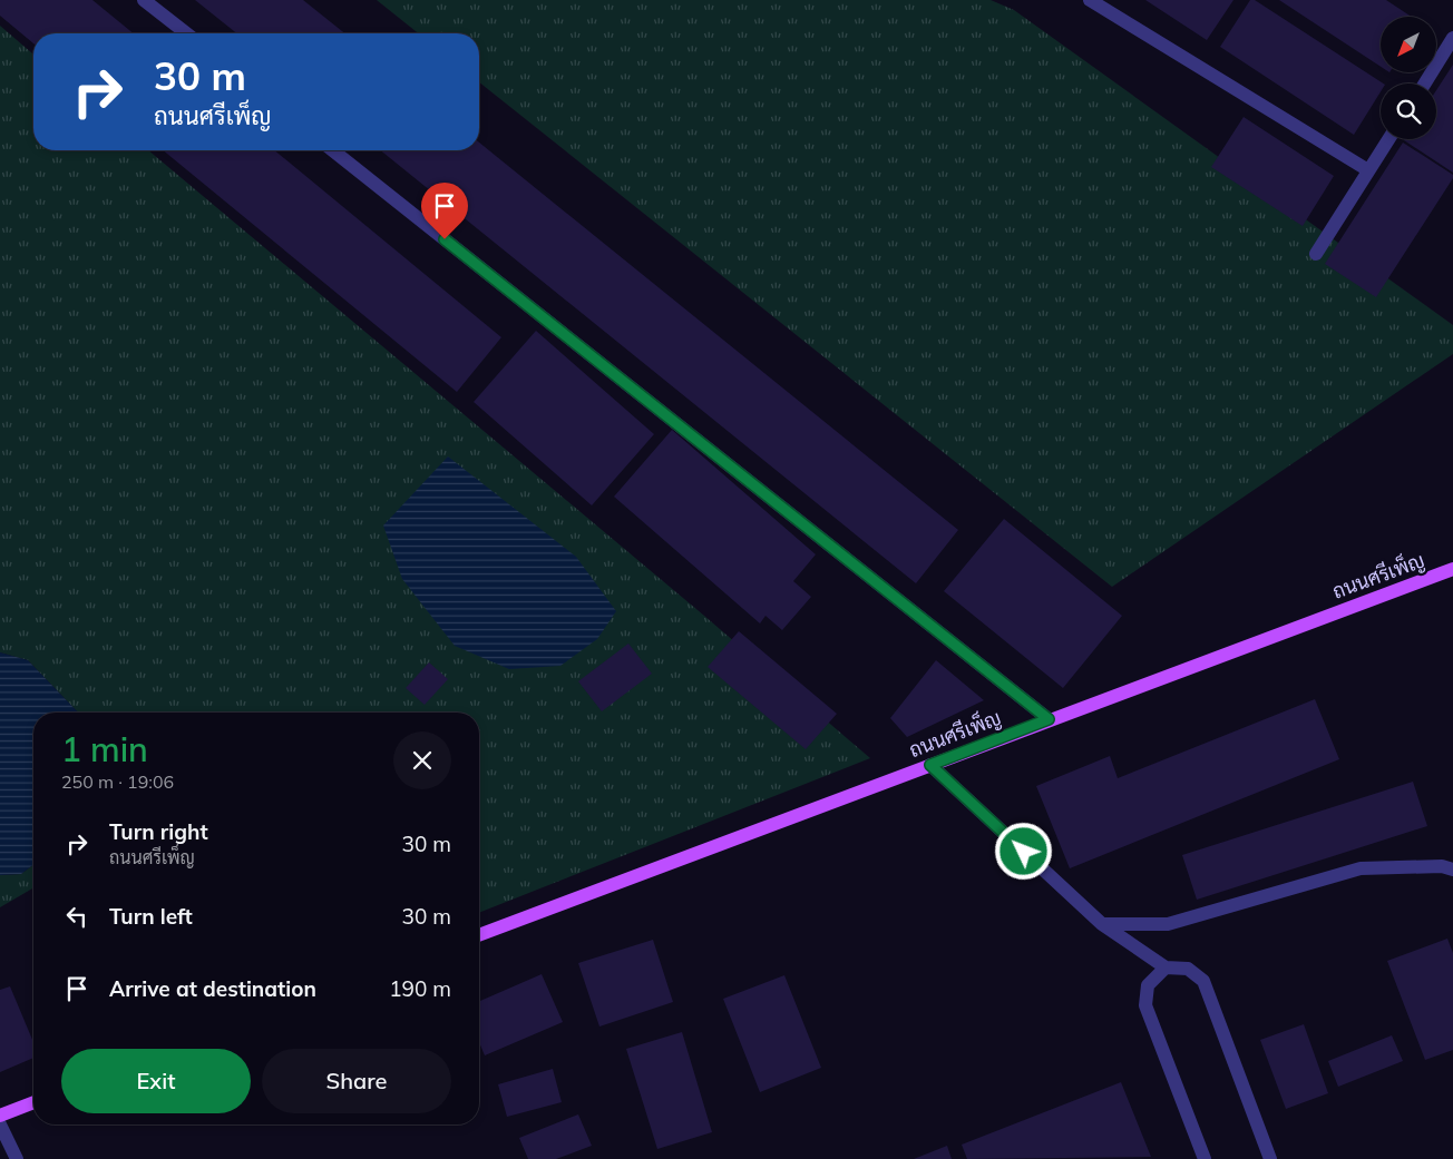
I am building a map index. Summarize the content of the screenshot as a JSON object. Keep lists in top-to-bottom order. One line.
{"streets":{"main road":["ถนนศรีเพ็ญ"]},"north":"bottom left","page":{"turn":["30 m","ถนนศรีเพ็ญ"],"heading":["1 min","250 m · 19:06"],"list":[{"name":"Turn right","note":"ถนนศรีเพ็ญ","value":"30 m"},{"name":"Turn left","value":"30 m"},{"name":"Arrive at destination","value":"190 m"}],"buttons":["Exit","Share"]}}
